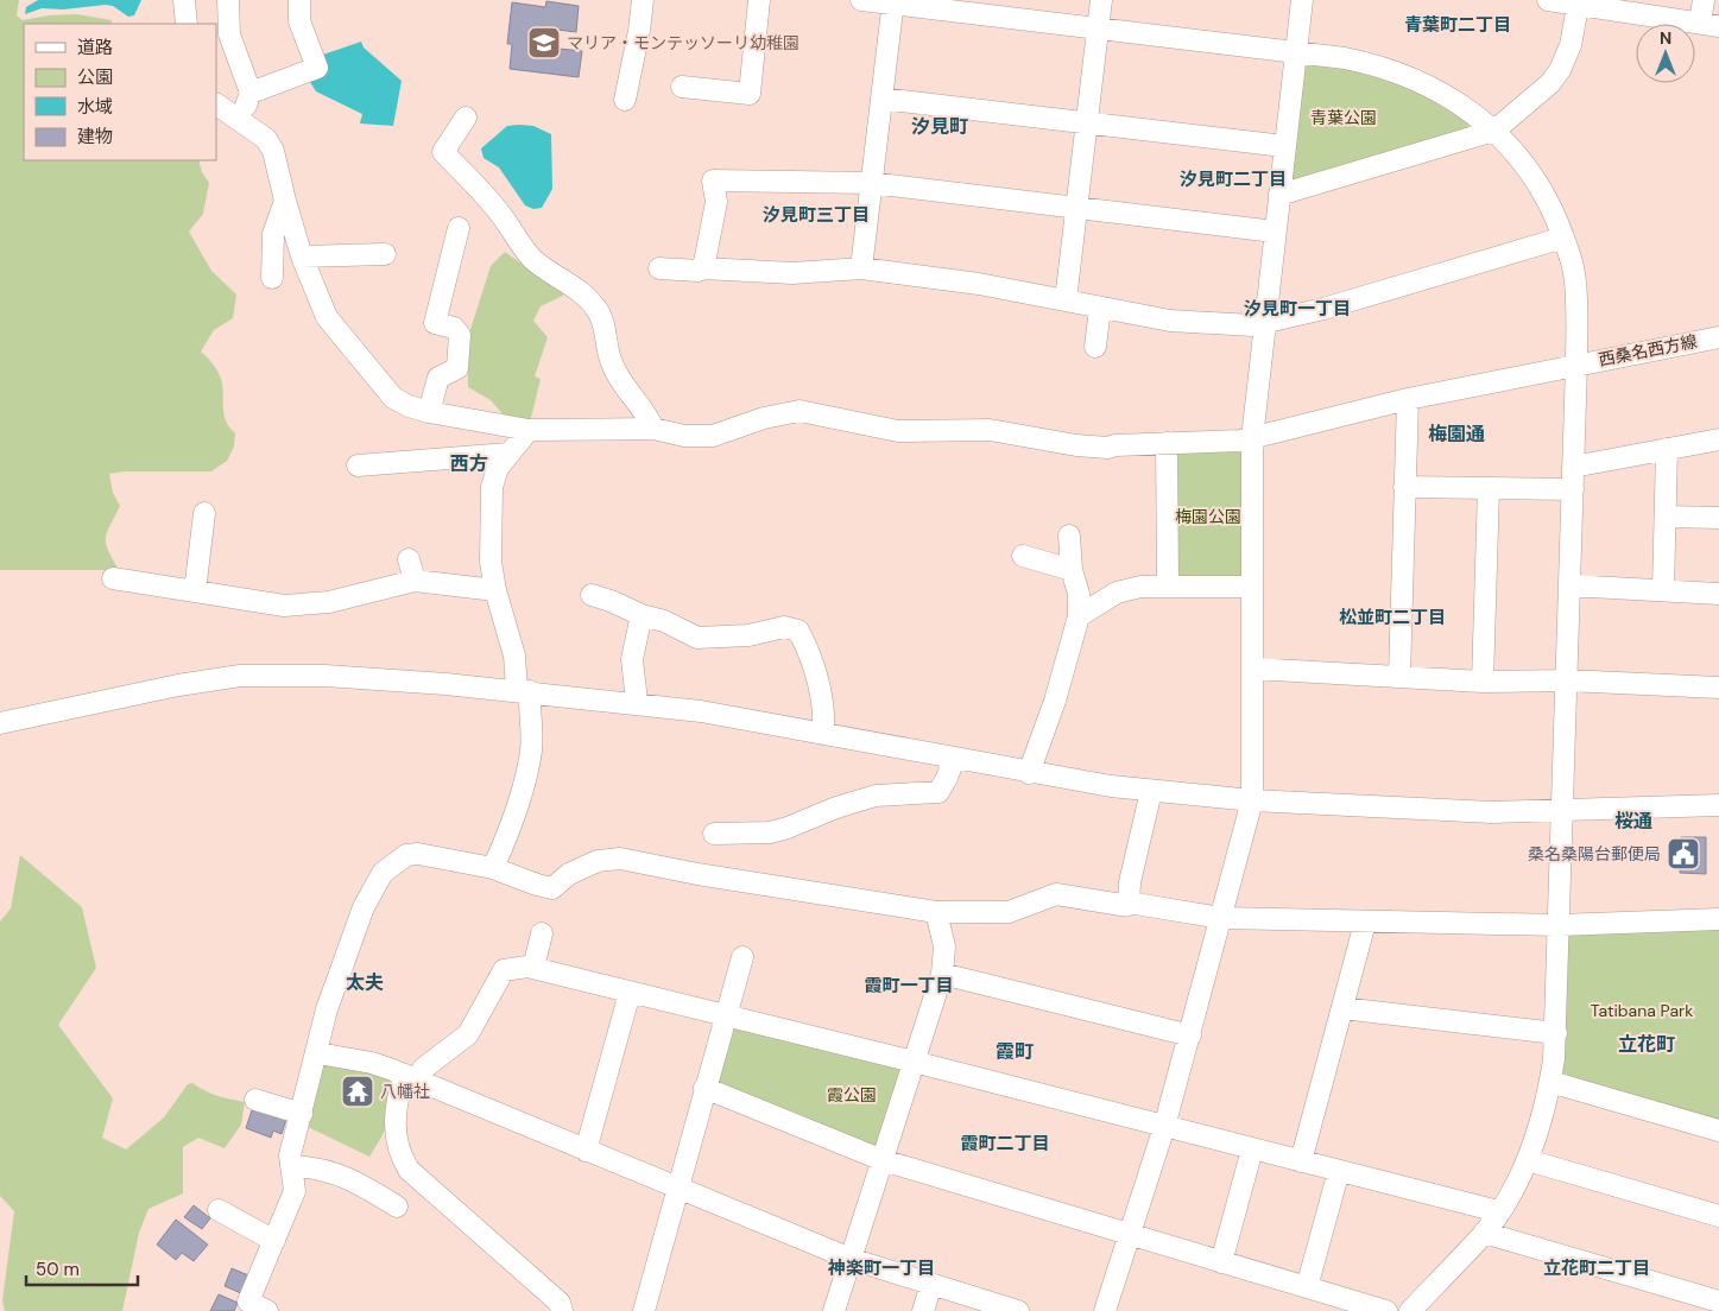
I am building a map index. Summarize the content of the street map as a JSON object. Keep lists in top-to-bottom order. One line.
{"streets":{"street":["西桑名西方線"]},"districts":["青葉町二丁目","汐見町","汐見町二丁目","汐見町三丁目","汐見町一丁目","梅園通","西方","松並町二丁目","桜通","太夫","霞町一丁目","立花町","霞町","霞町二丁目","神楽町一丁目","立花町二丁目"],"parks":["青葉公園","梅園公園","Tatibana Park","霞公園"],"places":{"school or university":["マリア・モンテッソーリ幼稚園"],"public building":["桑名桑陽台郵便局"],"temple":["八幡社"]},"legend":["道路","公園","水域","建物"],"scale_bar":"50 m","north":"top"}
